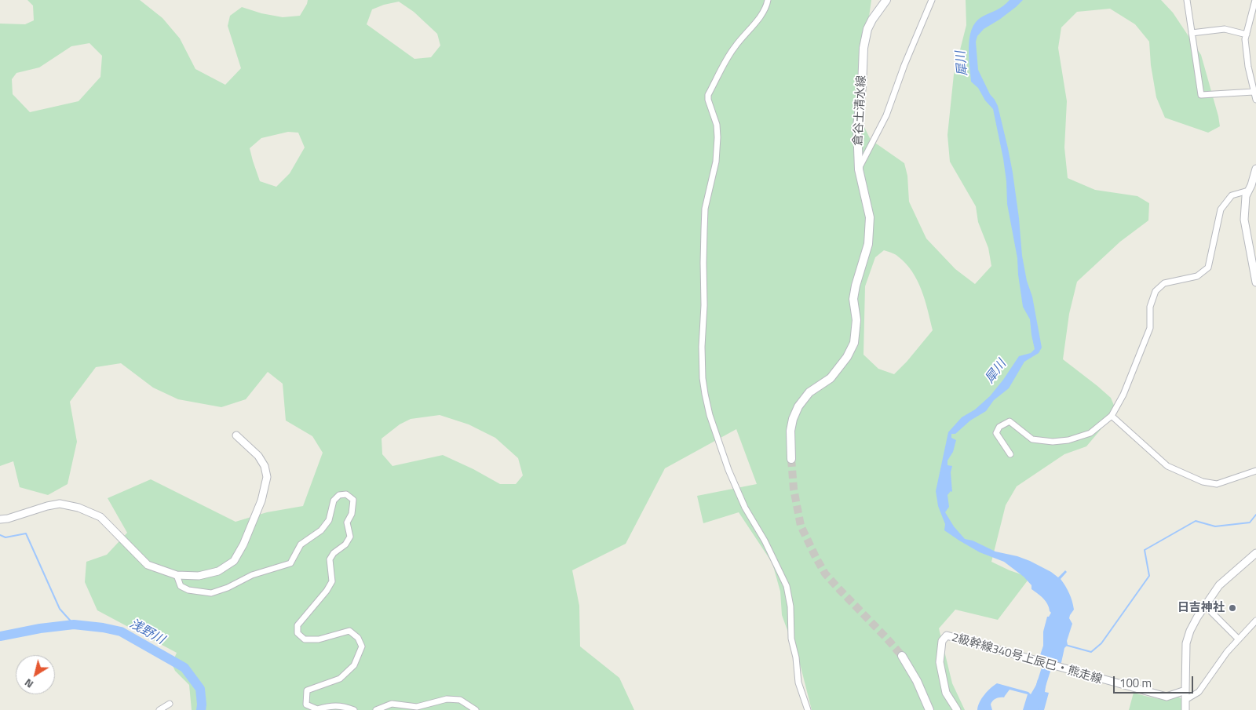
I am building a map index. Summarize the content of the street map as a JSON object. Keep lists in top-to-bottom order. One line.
{"streets":{"main road":["倉谷土清水線"],"street":["2級幹線340号上辰巳・熊走線"]},"water":["犀川","浅野川"],"places":["日吉神社"],"scale_bar":"100 m","north":"bottom left"}
